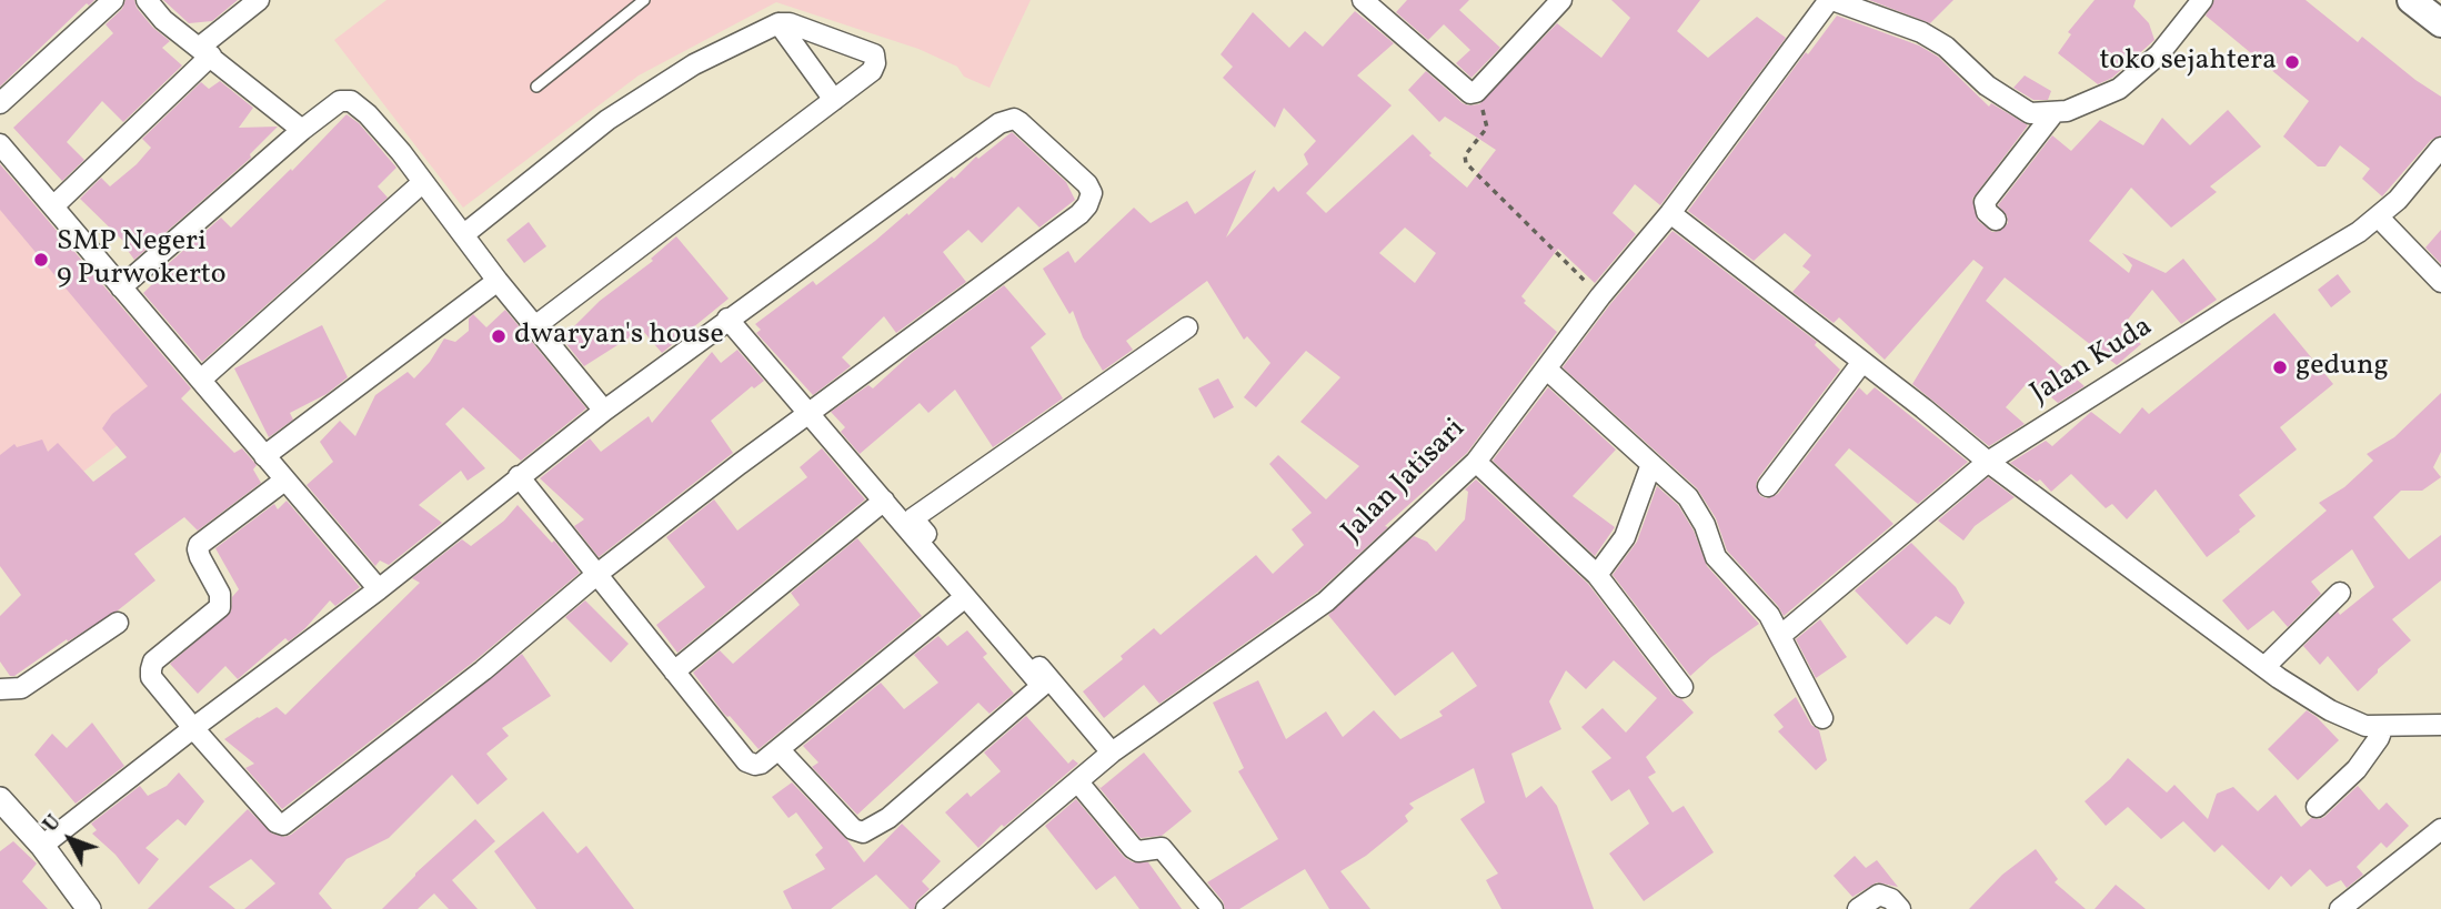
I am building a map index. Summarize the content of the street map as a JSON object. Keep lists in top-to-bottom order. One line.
{"streets":{"street":["Jalan Kuda","Jalan Jatisari"]},"places":["toko sejahtera","SMP Negeri 9 Purwokerto","dwaryan's house","gedung"],"north":"top left"}
